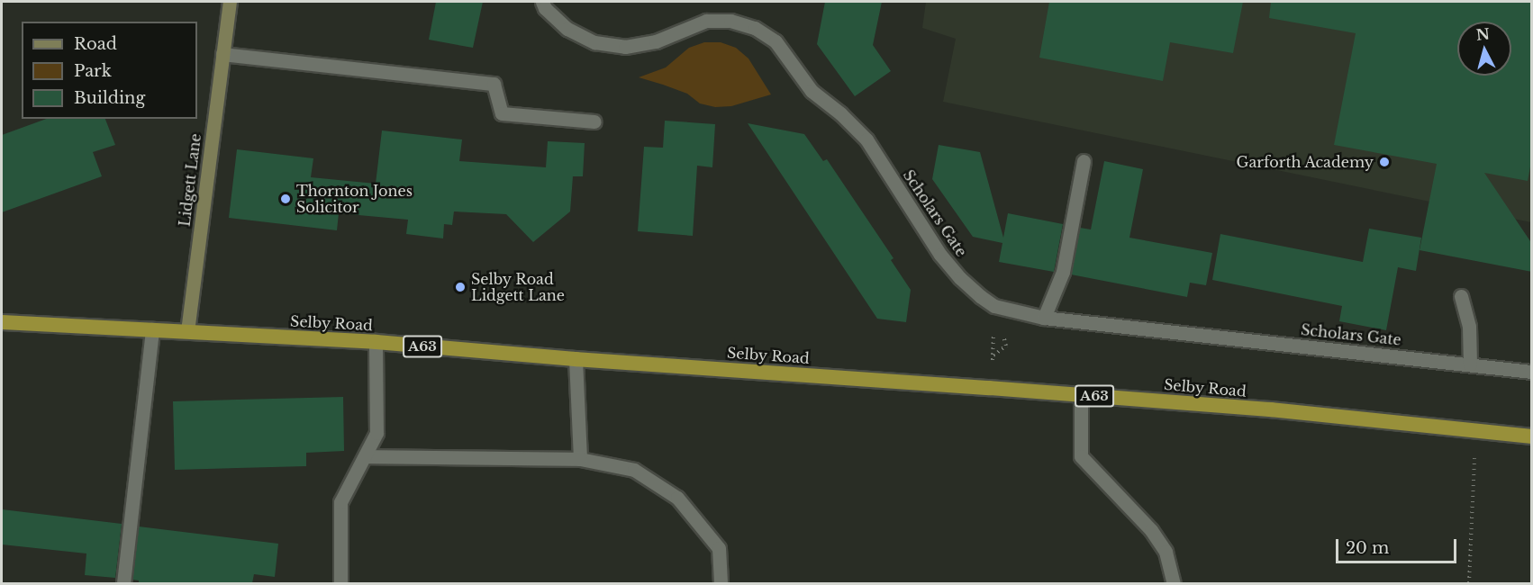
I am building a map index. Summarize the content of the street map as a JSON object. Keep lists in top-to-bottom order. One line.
{"streets":{"highway":["Selby Road","A63"],"main road":["Lidgett Lane"],"street":["Scholars Gate"]},"crossings":[["Lidgett Lane","Selby Road"]],"places":["Garforth Academy","Thornton Jones Solicitor","Selby Road Lidgett Lane"],"legend":["Road","Park","Building"],"scale_bar":"20 m","north":"top"}
